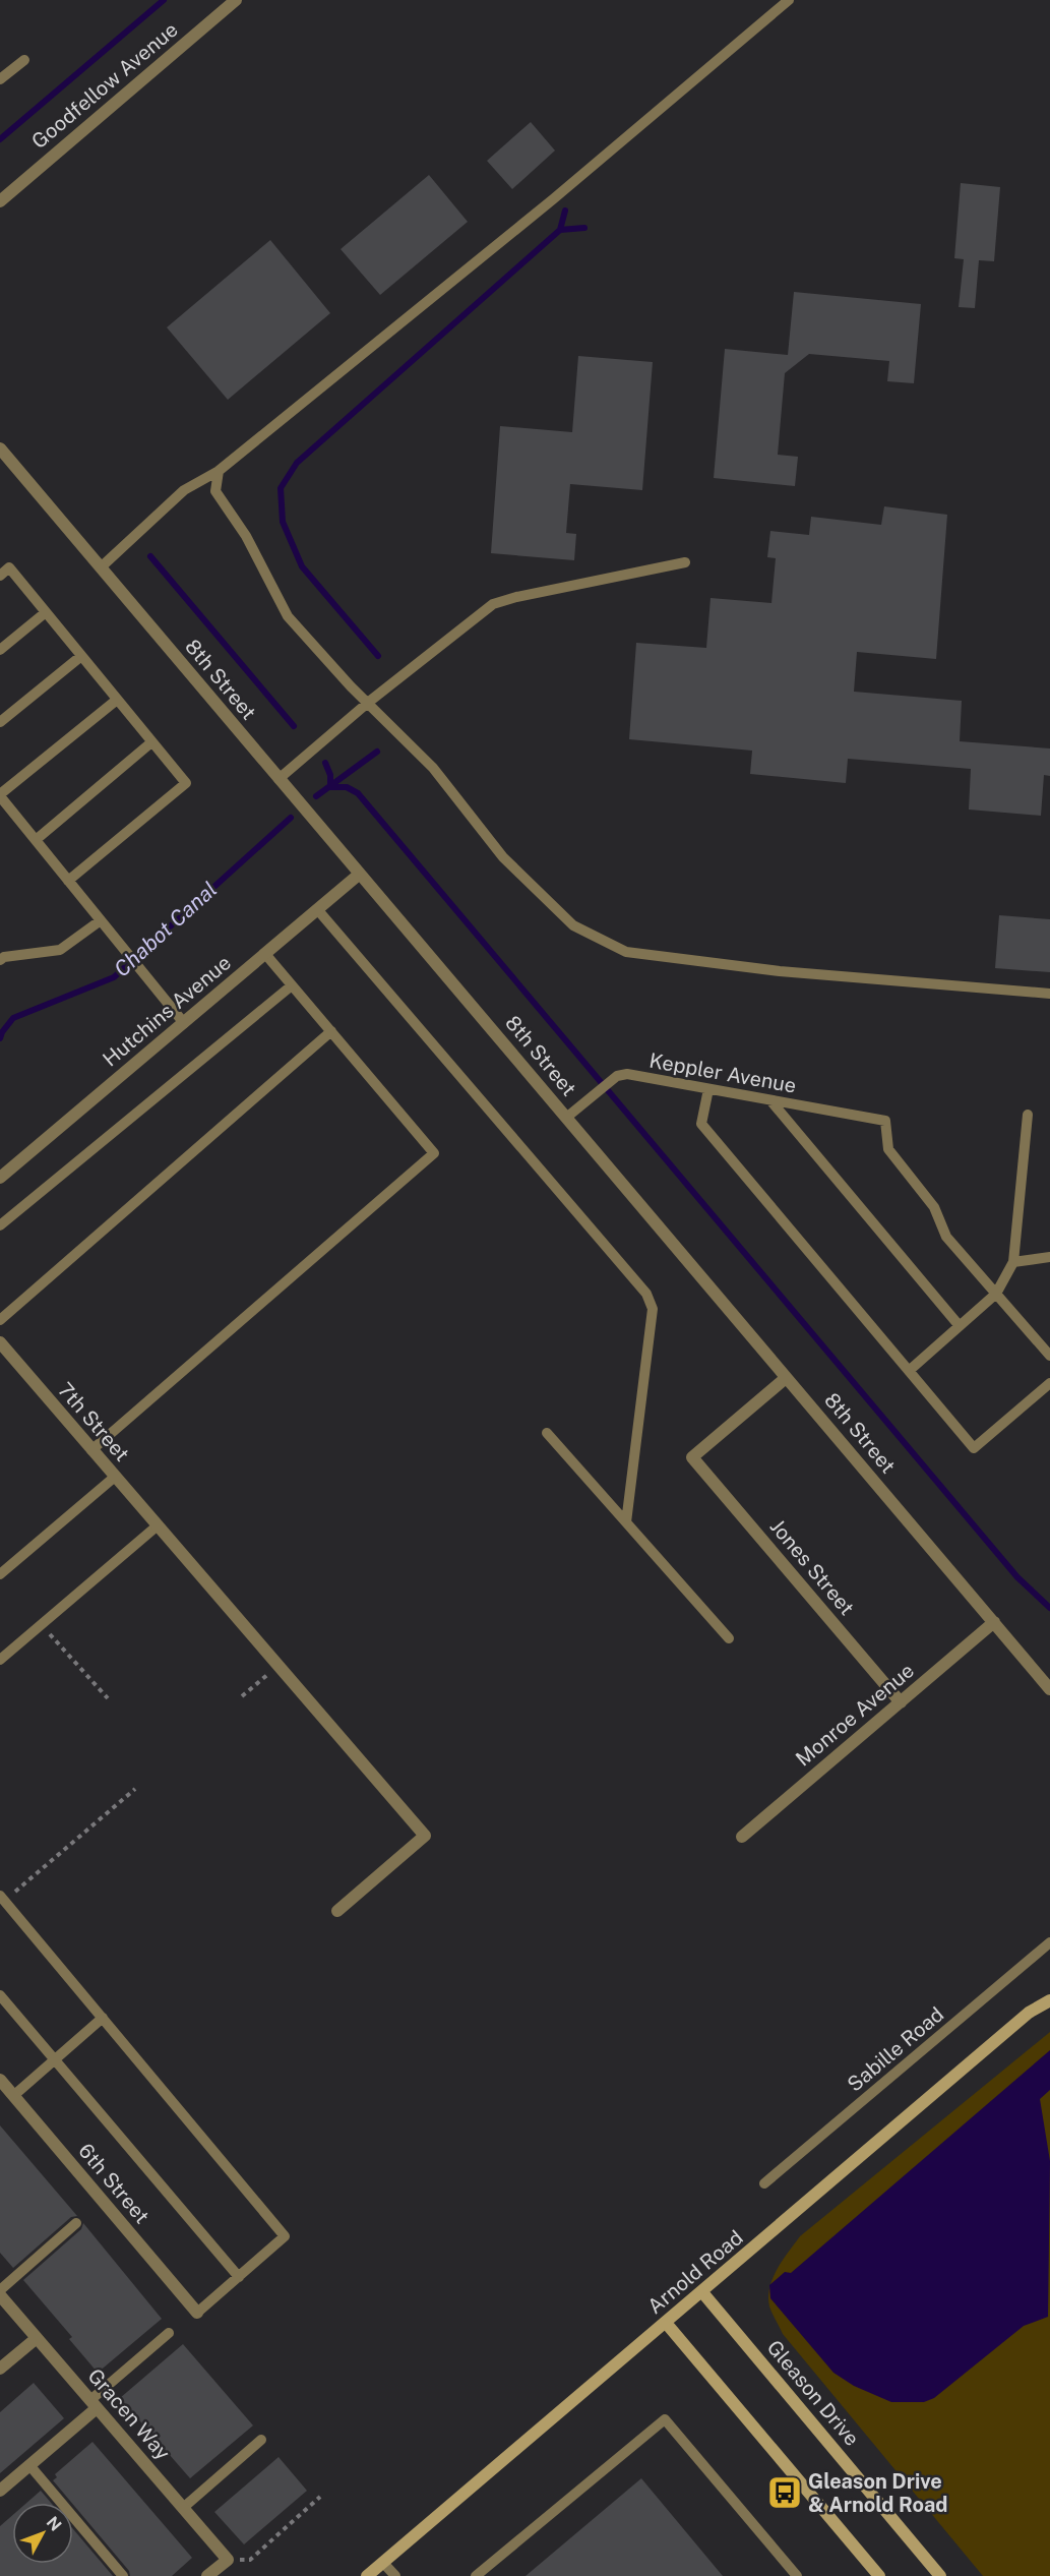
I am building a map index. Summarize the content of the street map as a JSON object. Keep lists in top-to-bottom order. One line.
{"streets":{"street":["Goodfellow Avenue","8th Street","Hutchins Avenue","7th Street","Jones Street","Monroe Avenue","6th Street","Arnold Road","Gleason Drive","Gracen Way"],"lane":["Keppler Avenue","Sabille Road"]},"crossings":[["8th Street","Hutchins Avenue"],["8th Street","Keppler Avenue"],["8th Street","Jones Street"],["8th Street","Monroe Avenue"],["Jones Street","Monroe Avenue"],["Arnold Road","Gleason Drive"]],"water":["Chabot Canal"],"places":{"bus stop":["Gleason Drive & Arnold Road"]},"north":"top right"}
